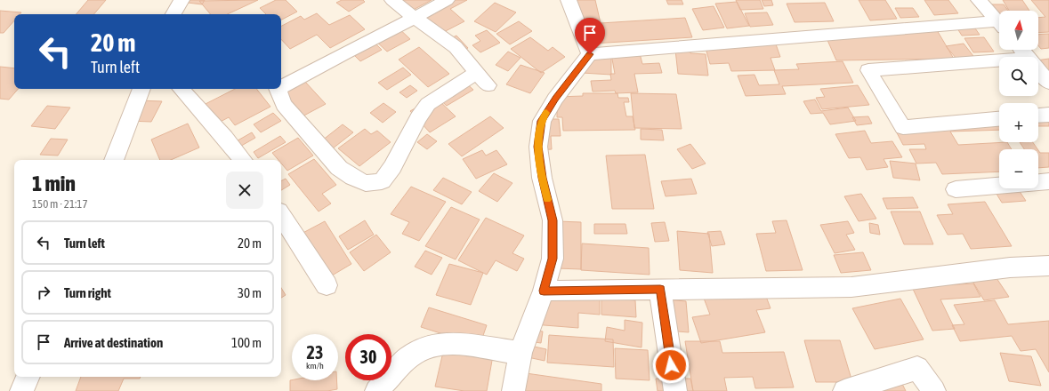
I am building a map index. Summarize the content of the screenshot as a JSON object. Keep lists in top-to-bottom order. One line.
{"north":"top","page":{"map_buttons":["+","−"],"turn":["20 m","Turn left"],"heading":["1 min","150 m · 21:17"],"list":[{"name":"Turn left","value":"20 m"},{"name":"Turn right","value":"30 m"},{"name":"Arrive at destination","value":"100 m"}],"speed":"23 km/h","limit":"30"}}
